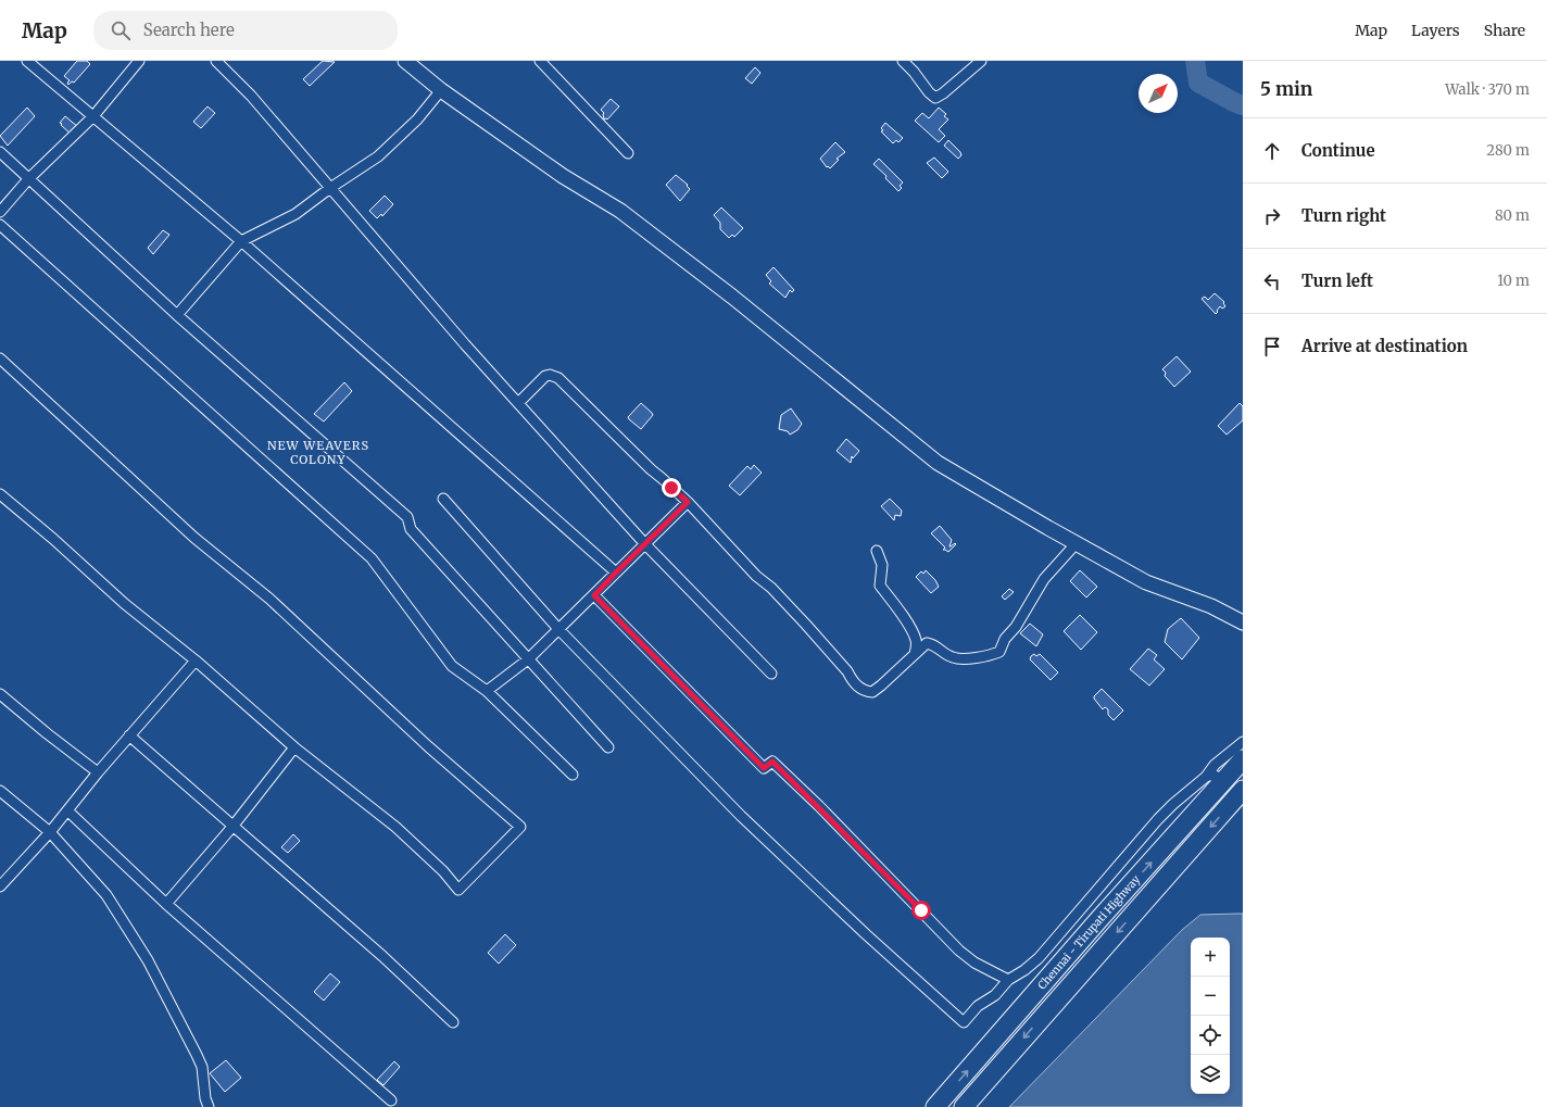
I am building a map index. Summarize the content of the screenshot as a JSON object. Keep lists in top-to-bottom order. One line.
{"streets":{"highway":["Chennai - Tirupati Highway"]},"districts":["NEW WEAVERS COLONY"],"north":"top right","page":{"header":"Map","search":"Search here","nav":["Map","Layers","Share"],"heading":["5 min","Walk · 370 m"],"list":[["Continue","280 m"],["Turn right","80 m"],["Turn left","10 m"],"Arrive at destination"],"map_buttons":["+","−"]}}
